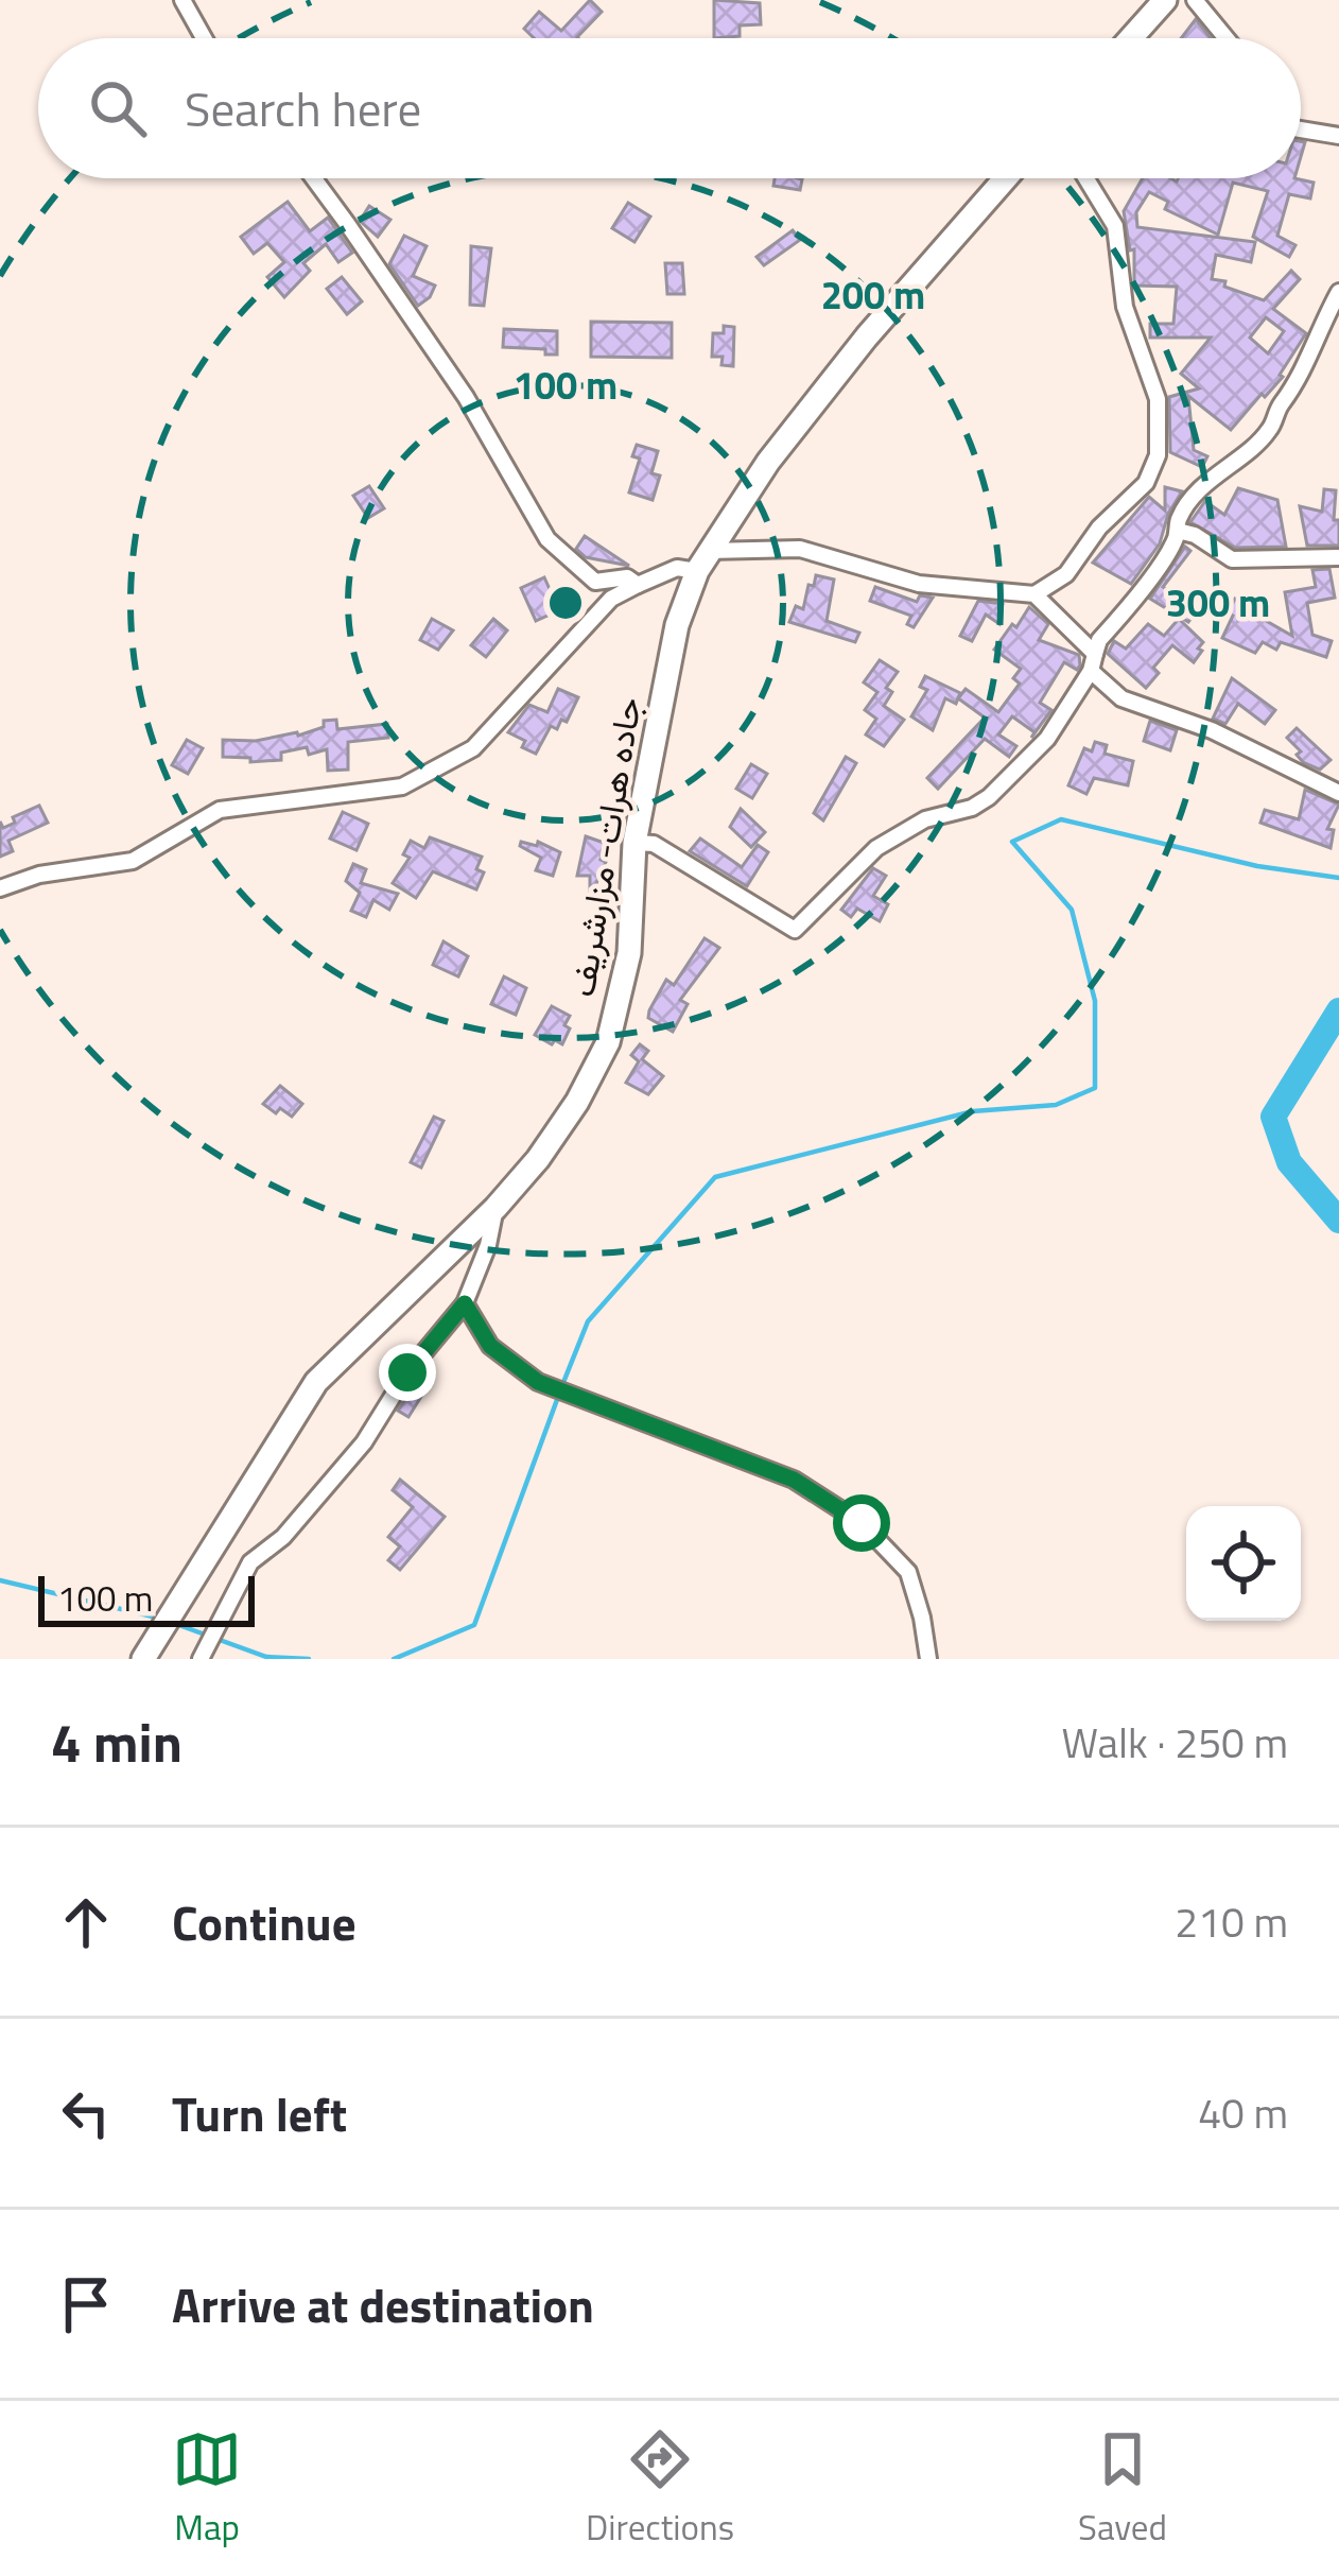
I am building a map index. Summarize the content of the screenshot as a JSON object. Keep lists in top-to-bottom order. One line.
{"streets":{"highway":["جاده هرات- مزارشریف"]},"scale_bar":"100 m","page":{"search":"Search here","scale":"100 m","heading":["4 min","Walk · 250 m"],"list":[["Continue","210 m"],["Turn left","40 m"],"Arrive at destination"],"nav":["Map","Directions","Saved"]},"rings":["200 m","100 m","300 m"]}
